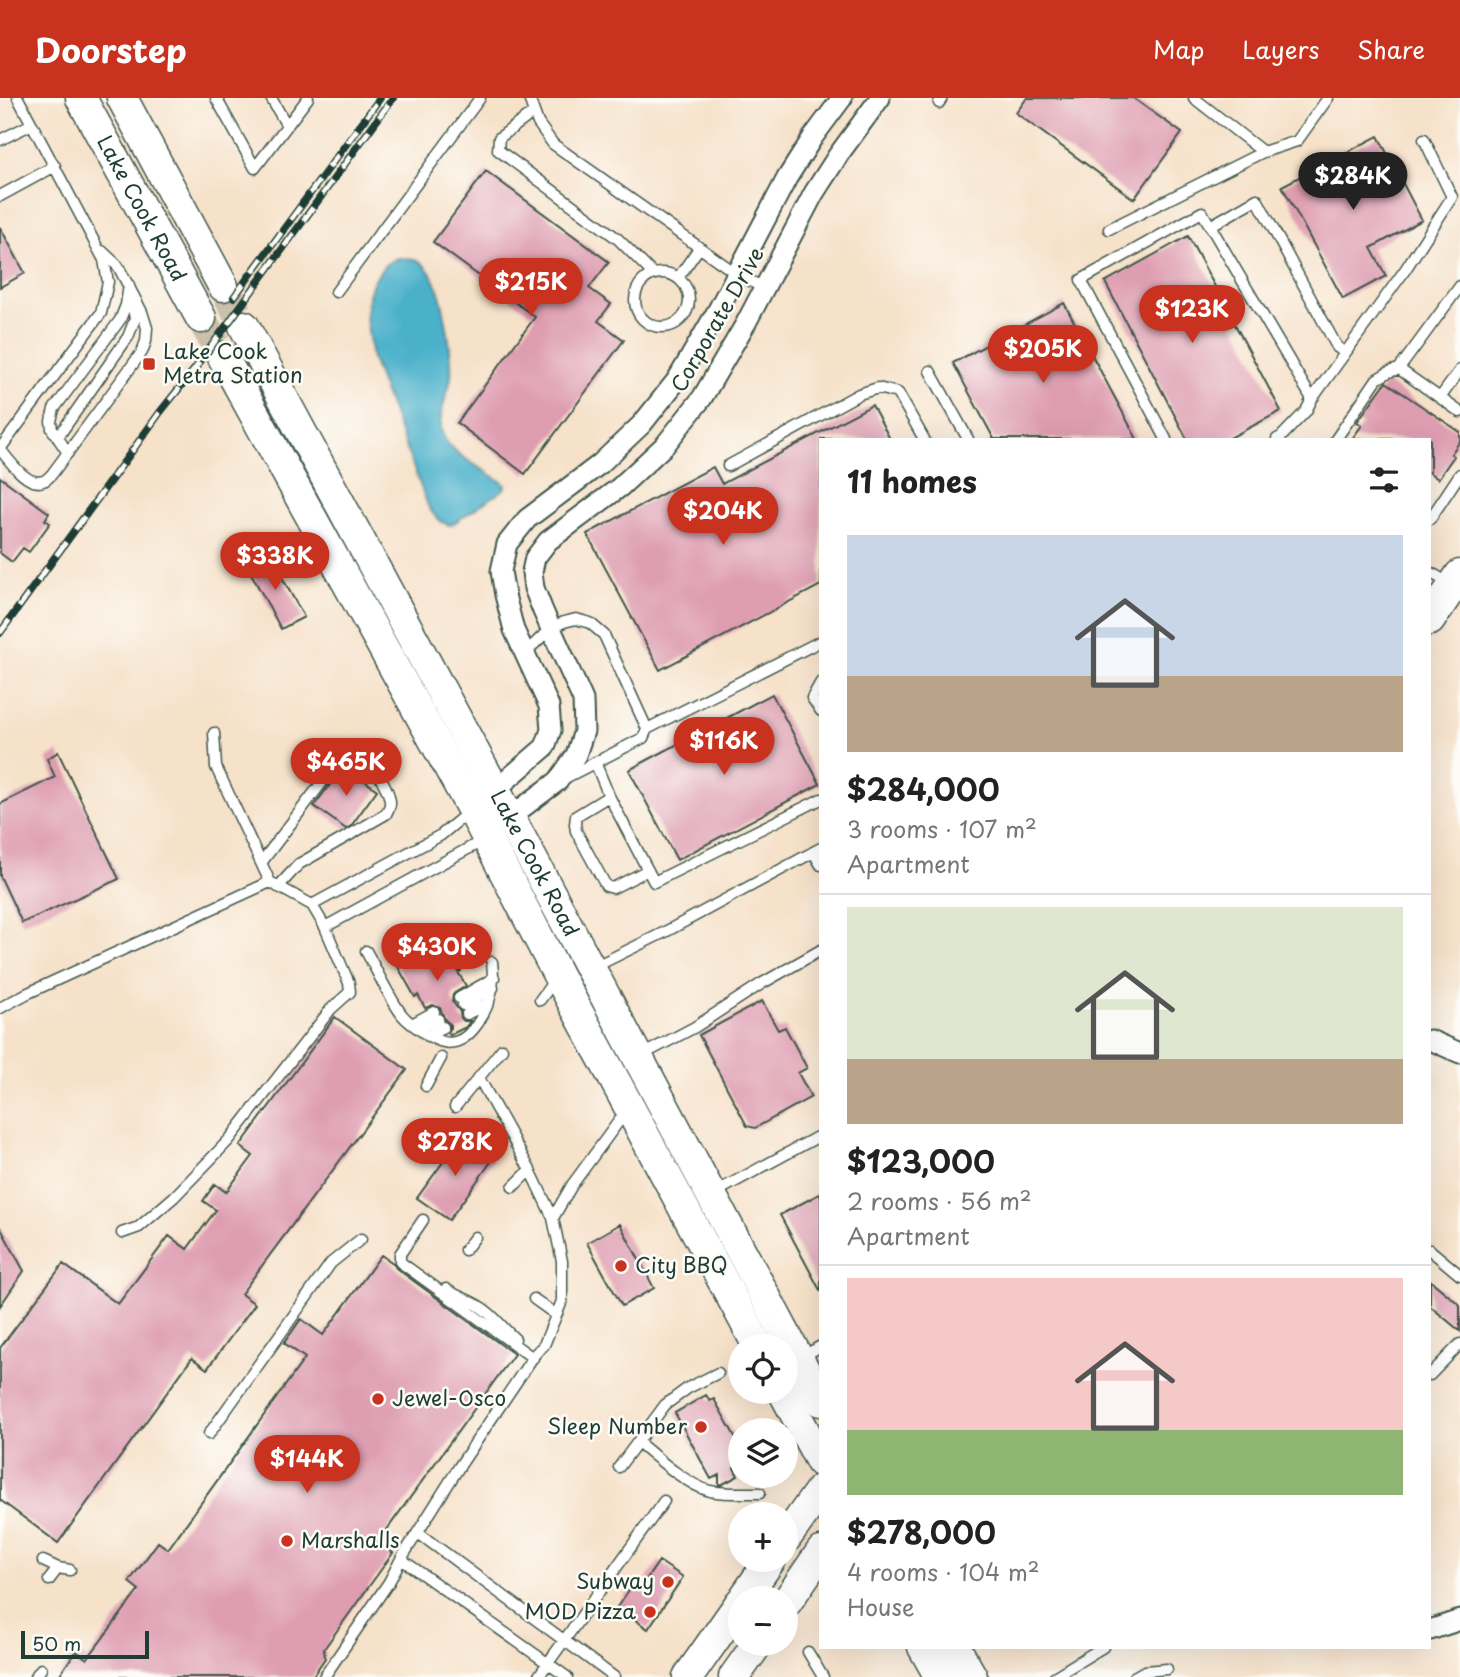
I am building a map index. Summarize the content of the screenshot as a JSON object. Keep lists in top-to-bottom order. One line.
{"streets":{"main road":["Lake Cook Road"],"street":["Corporate Drive"]},"crossings":[["Lake Cook Road","Corporate Drive"]],"places":{"transit":["Lake Cook Metra Station"],"other":["City BBQ","Jewel-Osco","Sleep Number","Marshalls","Subway","MOD Pizza"]},"scale_bar":"50 m","page":{"header":"Doorstep","nav":["Map","Layers","Share"],"price":["$284K","$215K","$123K","$205K","$204K","$338K","$116K","$465K","$430K","$278K","$144K"],"heading":"11 homes","list":[{"name":"$284,000","note":"3 rooms · 107 m² · Apartment"},{"name":"$123,000","note":"2 rooms · 56 m² · Apartment"},{"name":"$278,000","note":"4 rooms · 104 m² · House"}],"map_buttons":["+","−"],"scale":"50 m"}}
